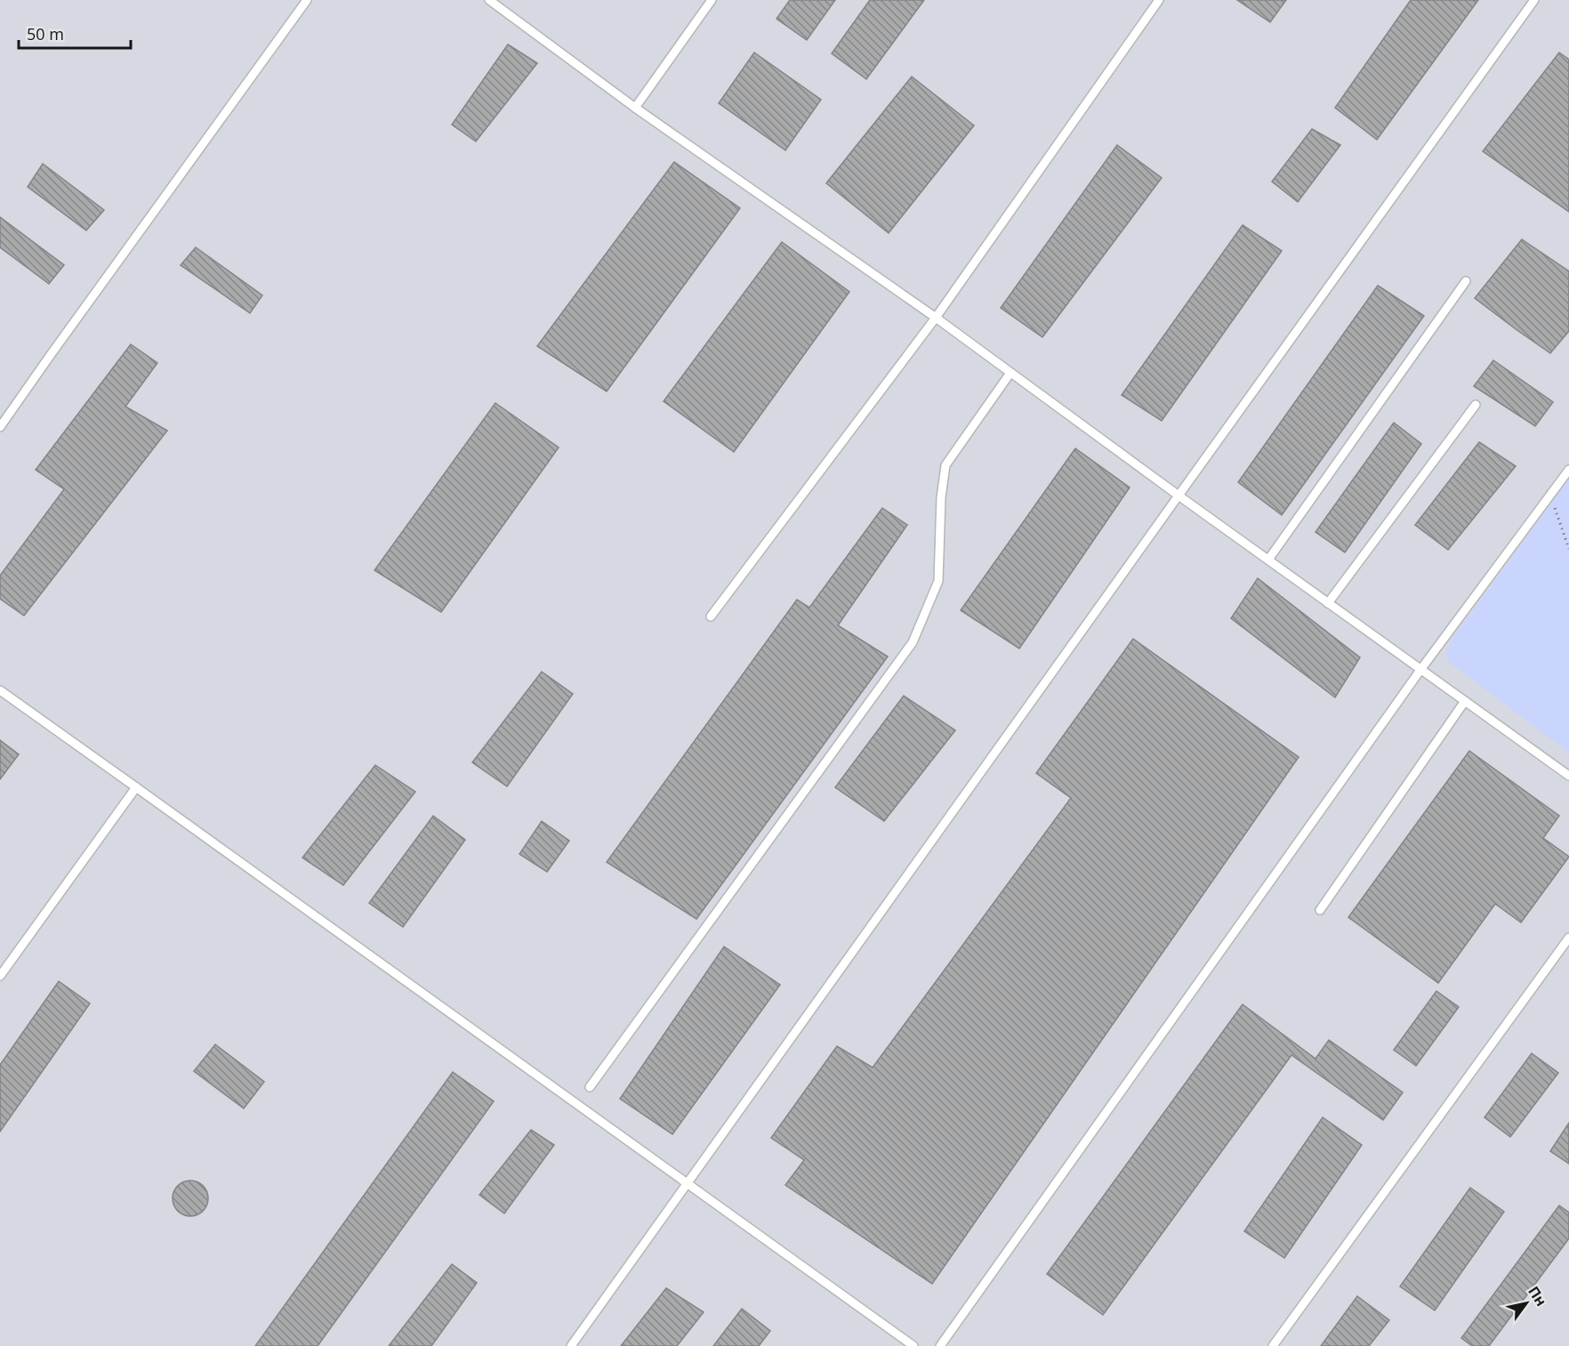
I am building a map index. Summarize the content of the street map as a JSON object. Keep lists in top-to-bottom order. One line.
{"scale_bar":"50 m","north":"top right"}
